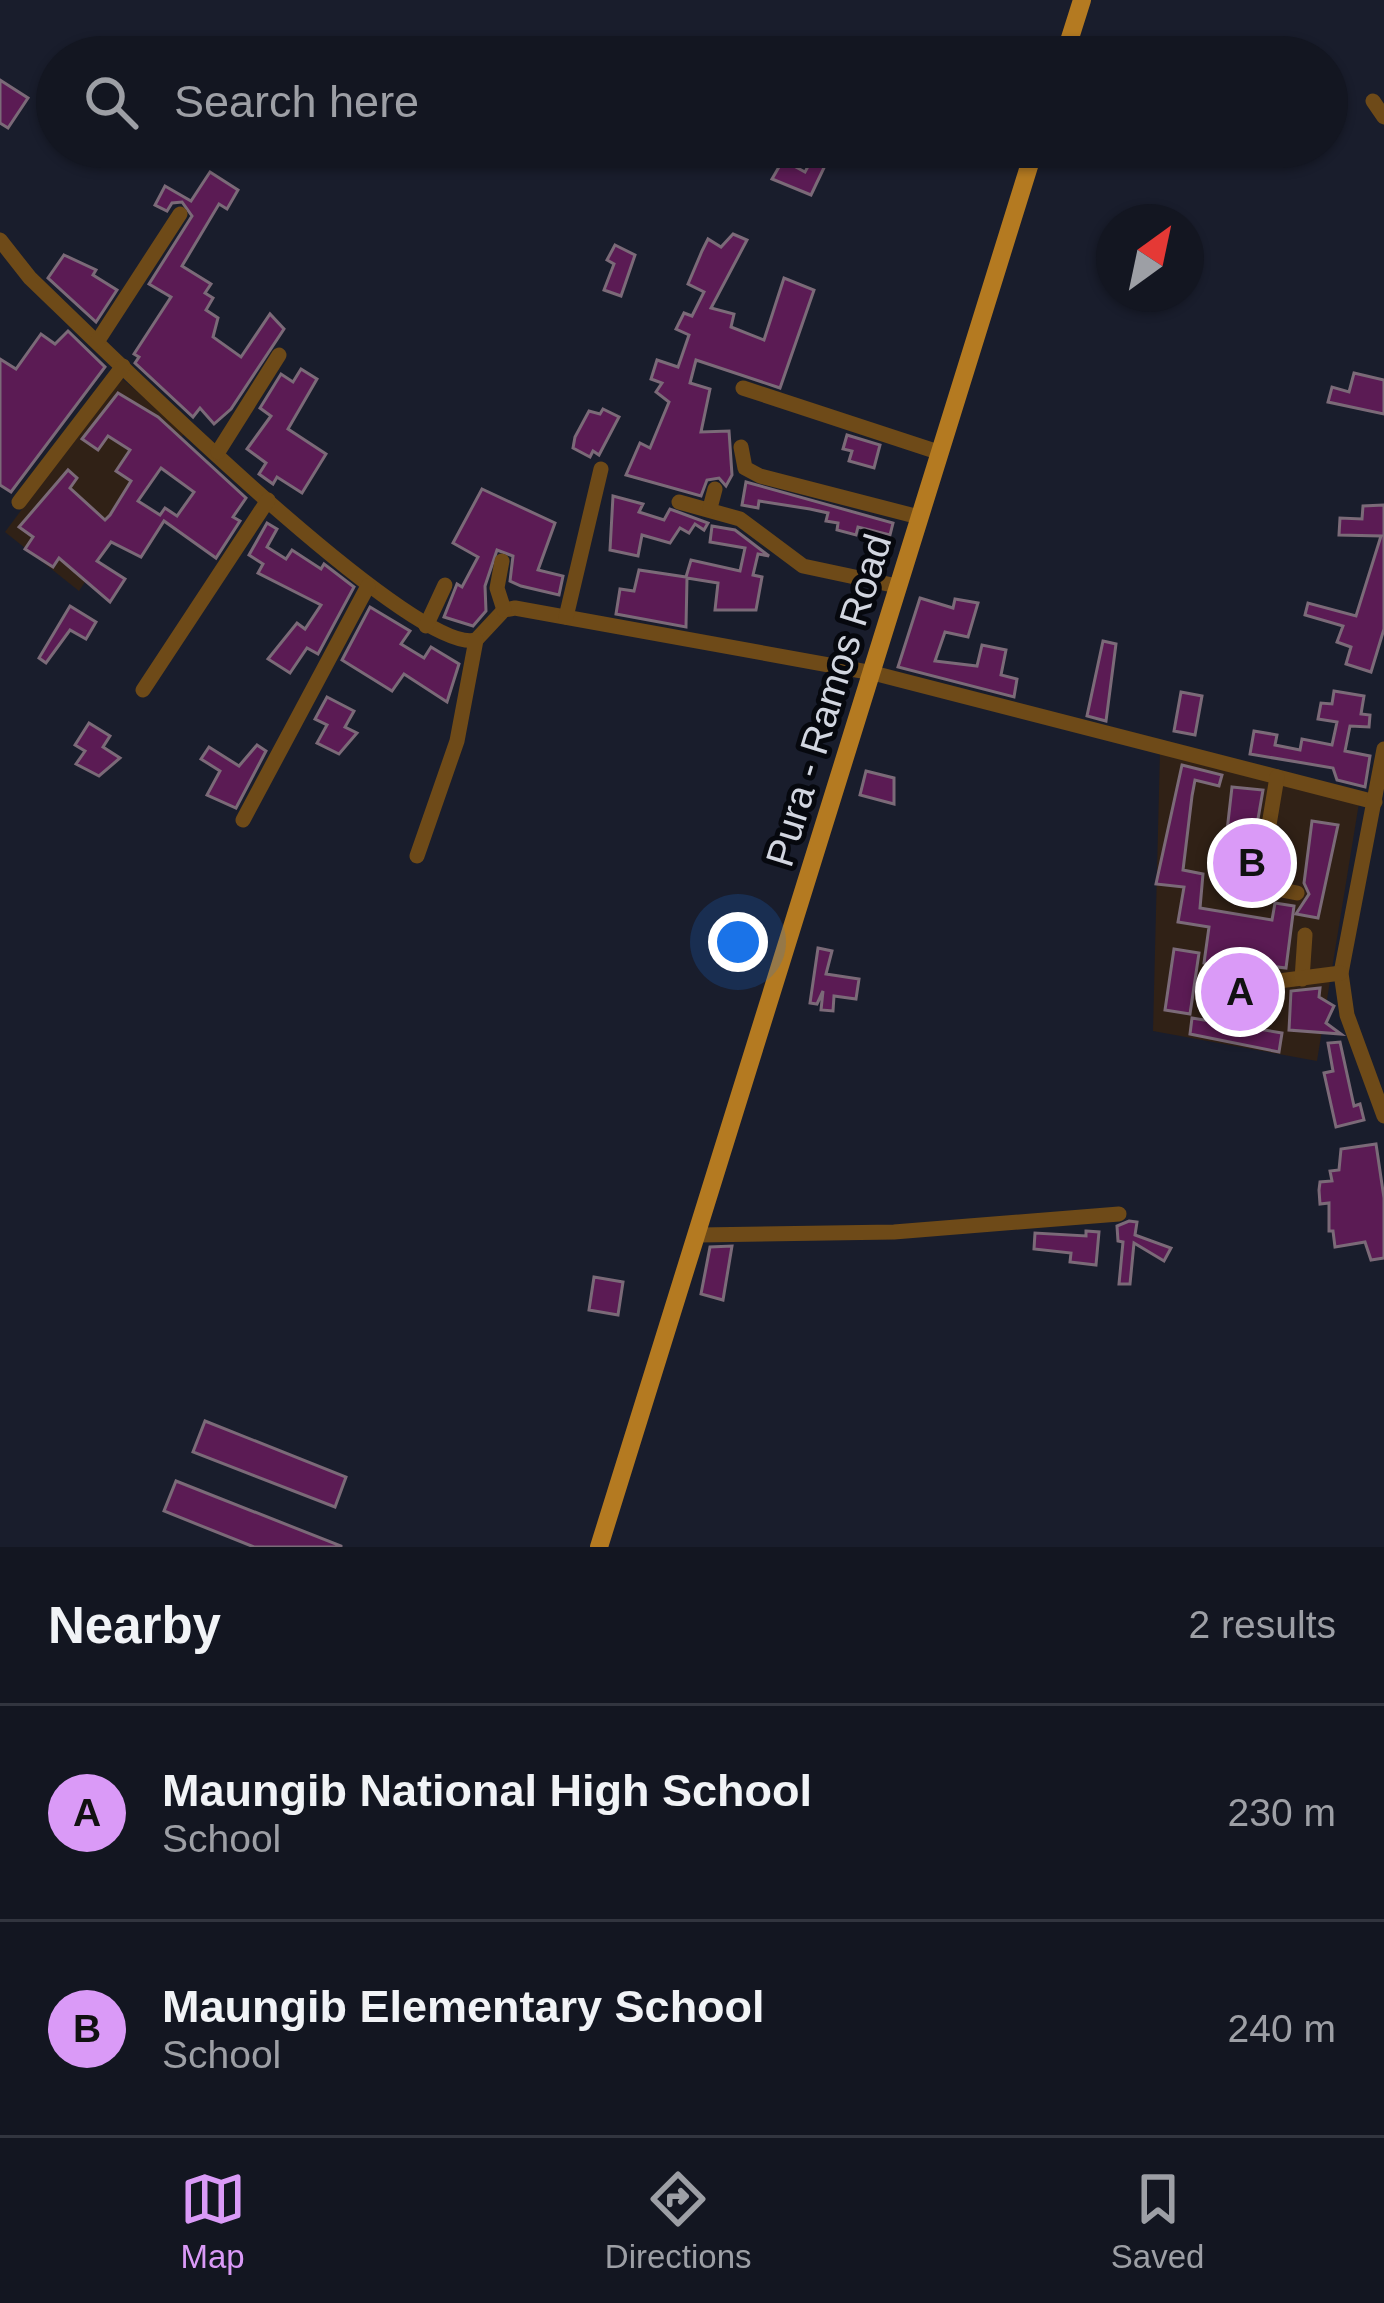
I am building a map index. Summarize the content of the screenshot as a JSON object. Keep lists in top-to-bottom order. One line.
{"streets":{"main road":["Pura - Ramos Road"]},"north":"top right","page":{"search":"Search here","pins":["B","A"],"heading":["Nearby","2 results"],"list":[{"mark":"A","name":"Maungib National High School","note":"School","value":"230 m"},{"mark":"B","name":"Maungib Elementary School","note":"School","value":"240 m"}],"nav":["Map","Directions","Saved"]}}
